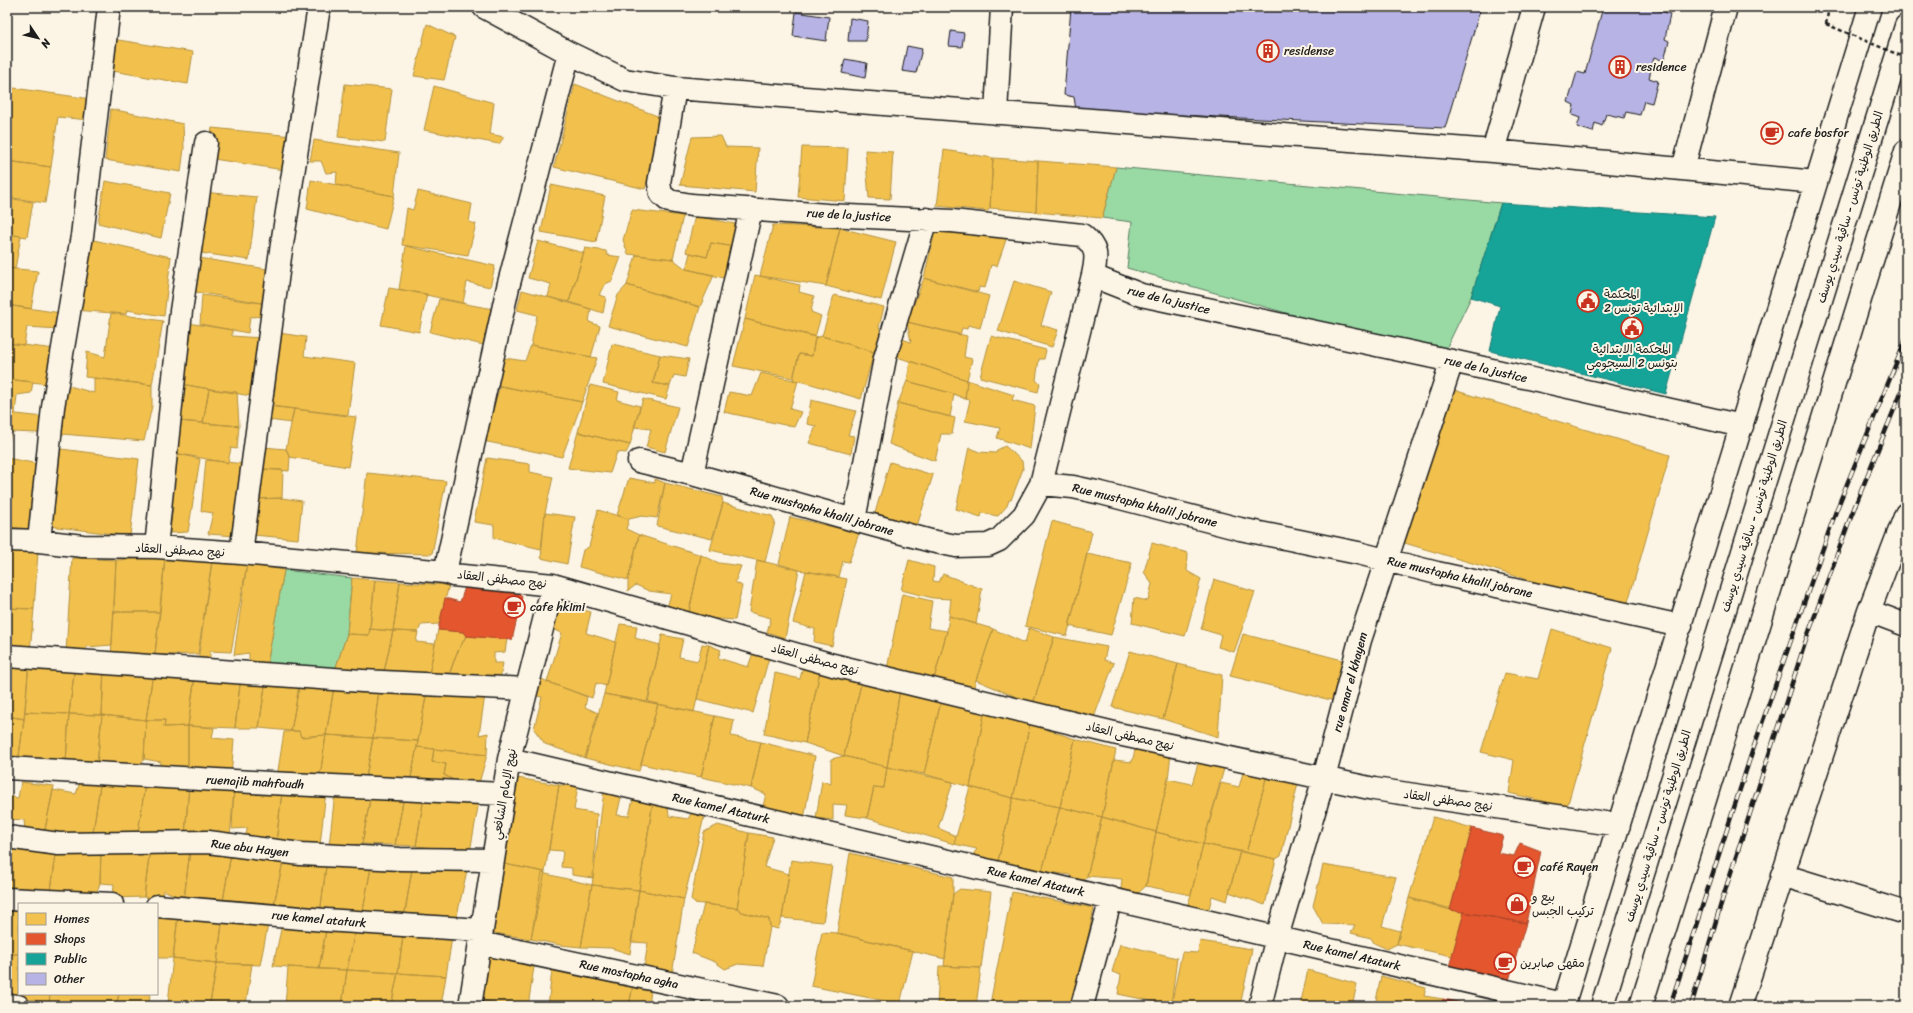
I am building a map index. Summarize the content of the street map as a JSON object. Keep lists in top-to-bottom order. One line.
{"streets":{"main road":["الطريق الوطنية تونس - ساقية سيدي يوسف","rue de la justice","Rue mustapha khalil jobrane","نهج مصطفى العقاد","rue omar el khayem","ruenajib mahfoudh","نهج الإمام الشافعي","Rue kamel Ataturk","Rue abu Hayen","rue kamel ataturk","Rue mostapha agha"]},"crossings":[["rue de la justice","rue omar el khayem"],["Rue mustapha khalil jobrane","rue omar el khayem"],["نهج مصطفى العقاد","rue omar el khayem"],["نهج مصطفى العقاد","نهج الإمام الشافعي"],["rue omar el khayem","Rue kamel Ataturk"],["ruenajib mahfoudh","نهج الإمام الشافعي"],["نهج الإمام الشافعي","Rue kamel Ataturk"],["نهج الإمام الشافعي","Rue abu Hayen"],["نهج الإمام الشافعي","rue kamel ataturk"],["نهج الإمام الشافعي","Rue mostapha agha"],["rue kamel ataturk","Rue mostapha agha"]],"places":{"building":["residense","residence"],"cafe":["cafe bosfor","cafe hkimi","café Rayen","مقهى صابرين"],"public building":["المحكمة الإبتدائية تونس 2","المحكمة الابتدائية بتونس 2 السيجومي"],"shop":["بيع و تركيب الجبس"]},"legend":["Homes","Shops","Public","Other"],"north":"bottom right"}
